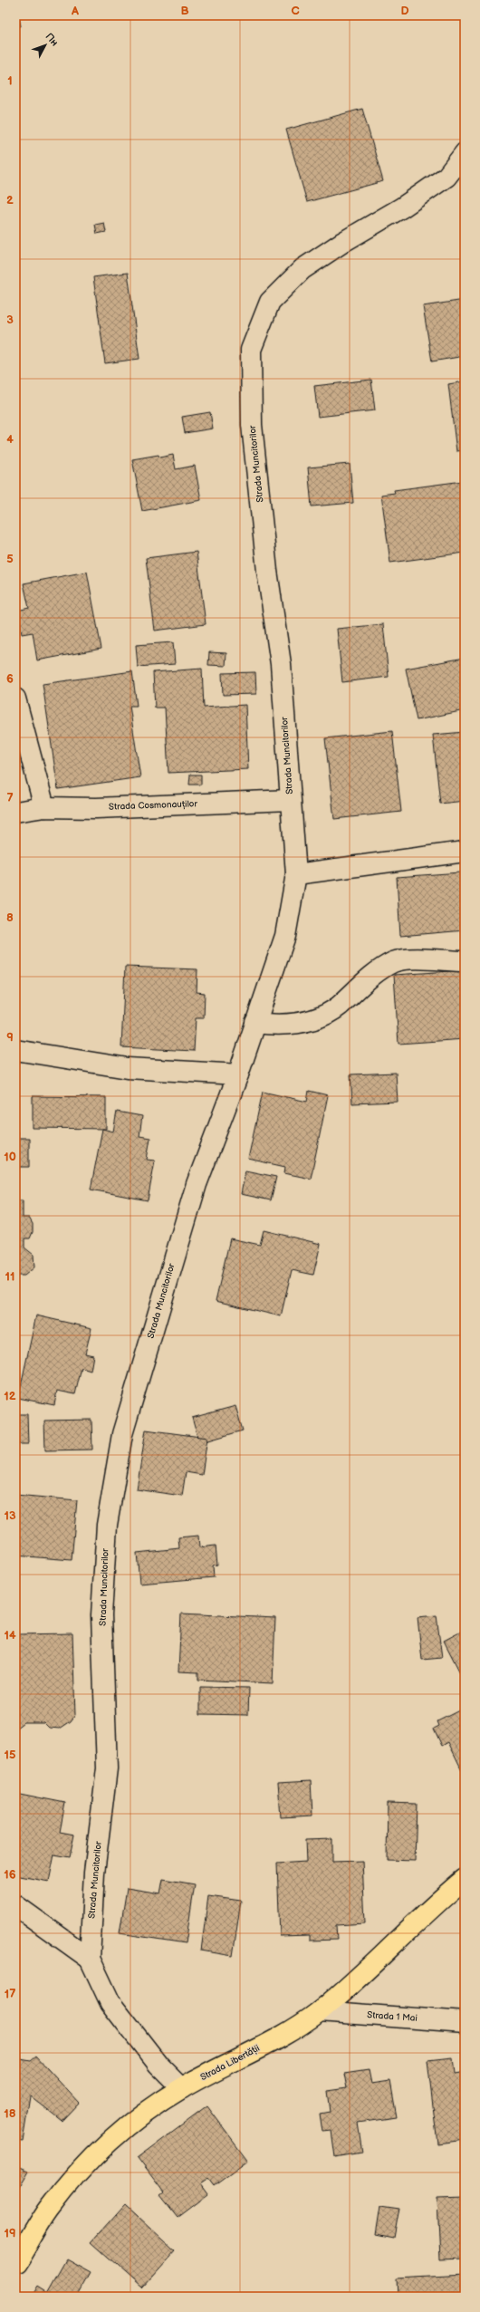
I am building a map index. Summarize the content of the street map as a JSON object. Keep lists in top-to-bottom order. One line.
{"streets":{"highway":["Strada Libertății"],"street":["Strada Muncitorilor","Strada Cosmonauților","Strada 1 Mai"]},"crossings":[["Strada Muncitorilor","Strada Cosmonauților"],["Strada Muncitorilor","Strada Libertății"],["Strada 1 Mai","Strada Libertății"]],"north":"top right","grid":{"columns":["A","B","C","D"],"rows":["1","2","3","4","5","6","7","8","9","10","11","12","13","14","15","16","17","18","19"]}}
